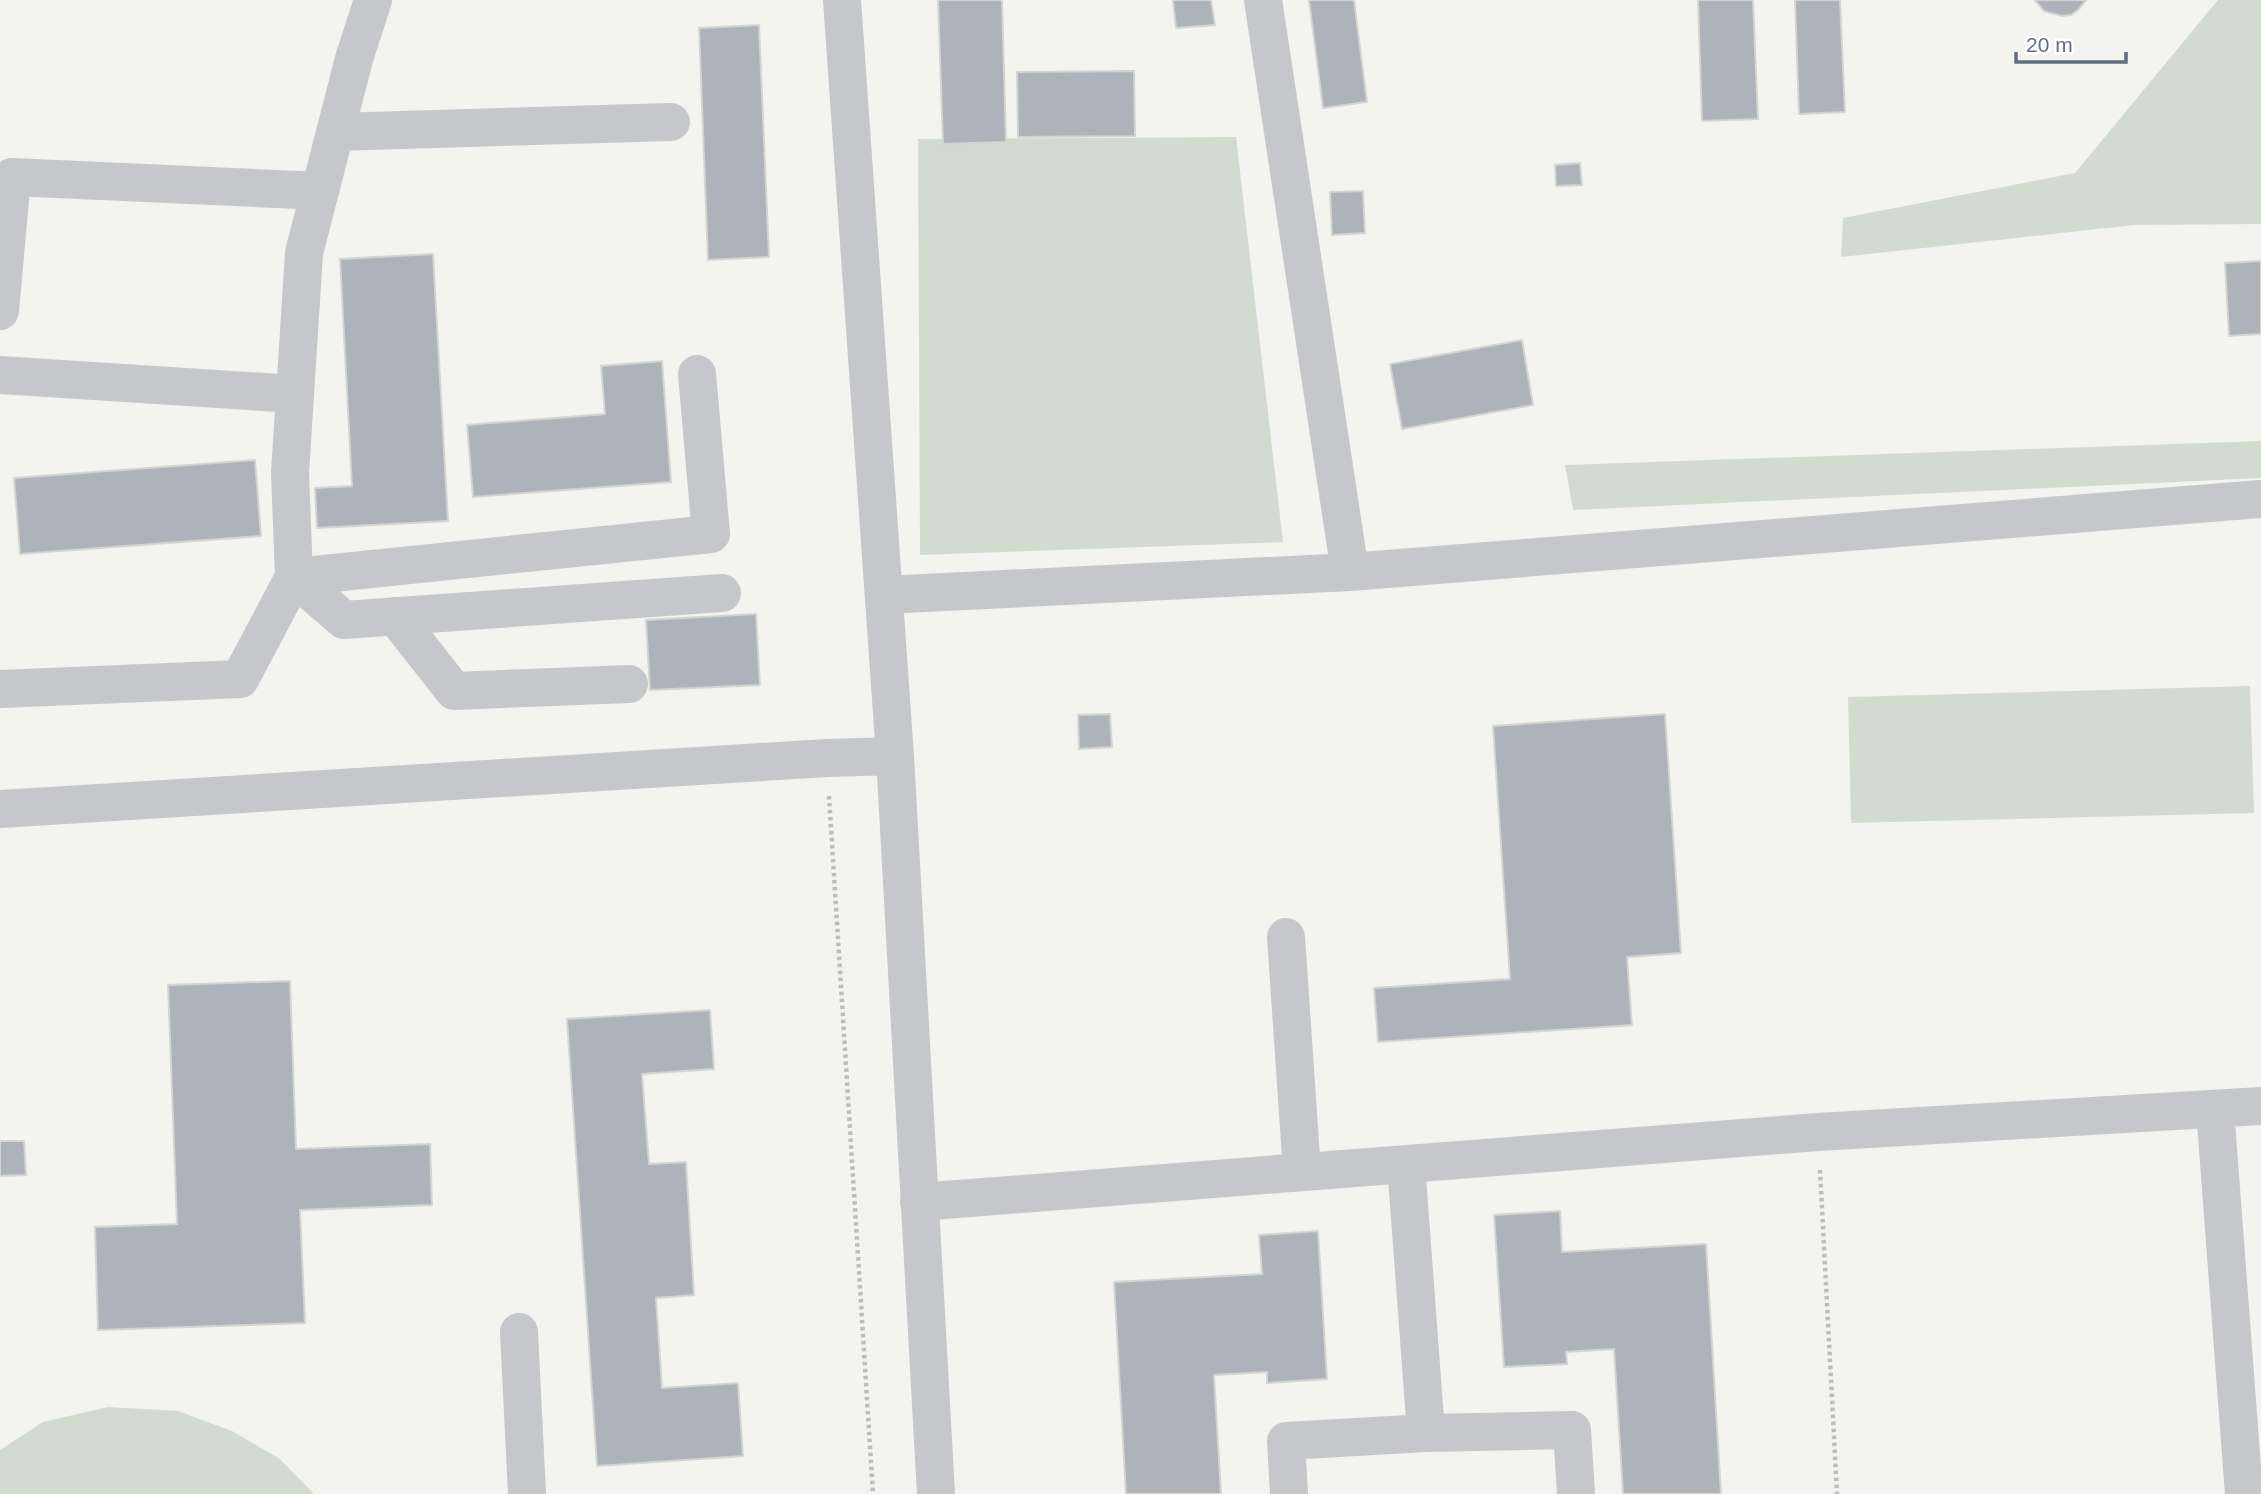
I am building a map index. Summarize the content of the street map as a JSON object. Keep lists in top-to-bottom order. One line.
{"scale_bar":"20 m"}
